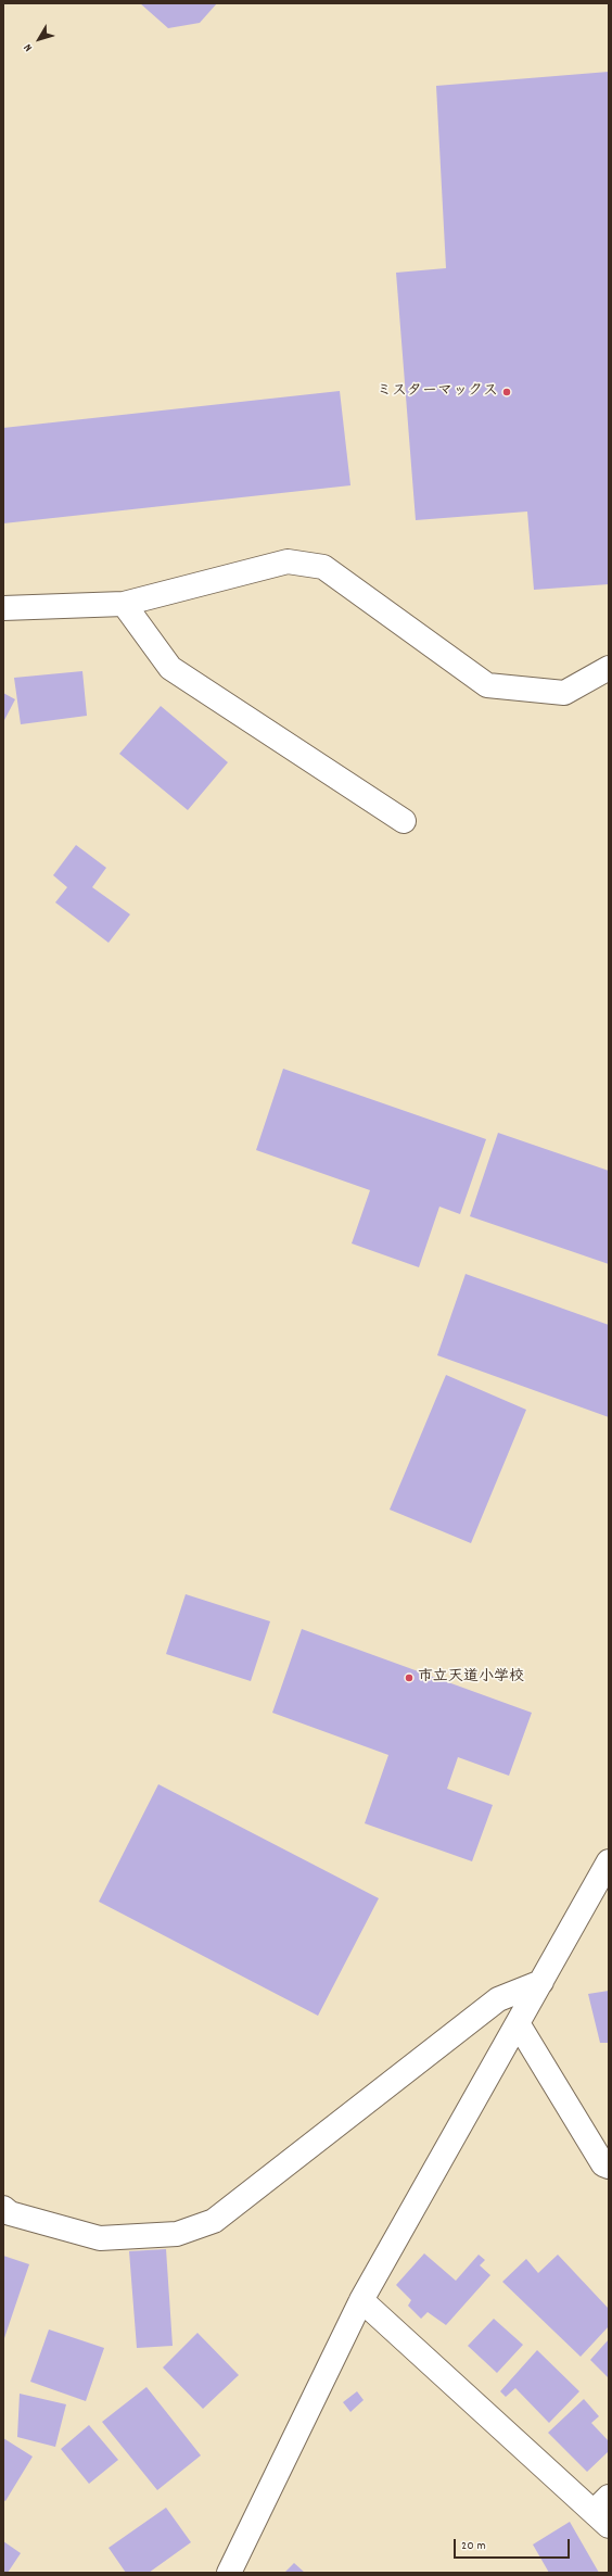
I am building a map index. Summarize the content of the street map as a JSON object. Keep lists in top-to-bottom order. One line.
{"places":["ミスターマックス","市立天道小学校"],"scale_bar":"20 m","north":"bottom left"}
